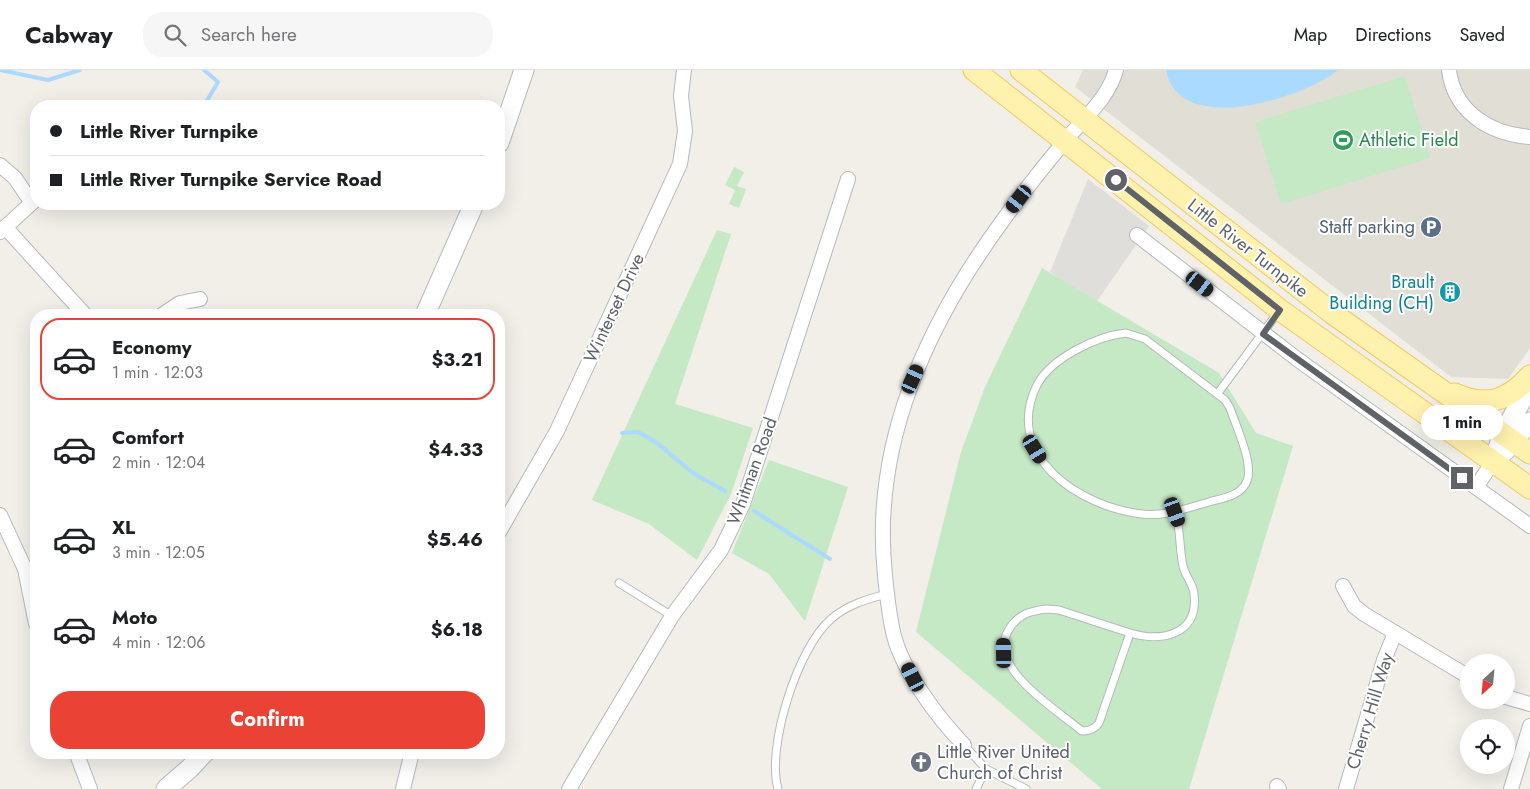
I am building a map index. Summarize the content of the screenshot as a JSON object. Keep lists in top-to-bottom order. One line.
{"streets":{"main road":["Little River Turnpike"],"street":["Winterset Drive","Whitman Road","Cherry Hill Way"]},"places":{"sports":["Athletic Field"],"parking":["Staff parking"],"building":["Brault Building (CH)"],"church":["Little River United Church of Christ"]},"north":"bottom left","page":{"header":"Cabway","search":"Search here","nav":["Map","Directions","Saved"],"banner":["Little River Turnpike","Little River Turnpike Service Road"],"list":[{"name":"Economy","note":"1 min · 12:03","value":"$3.21"},{"name":"Comfort","note":"2 min · 12:04","value":"$4.33"},{"name":"XL","note":"3 min · 12:05","value":"$5.46"},{"name":"Moto","note":"4 min · 12:06","value":"$6.18"}],"bubble":"1 min","buttons":"Confirm"}}
